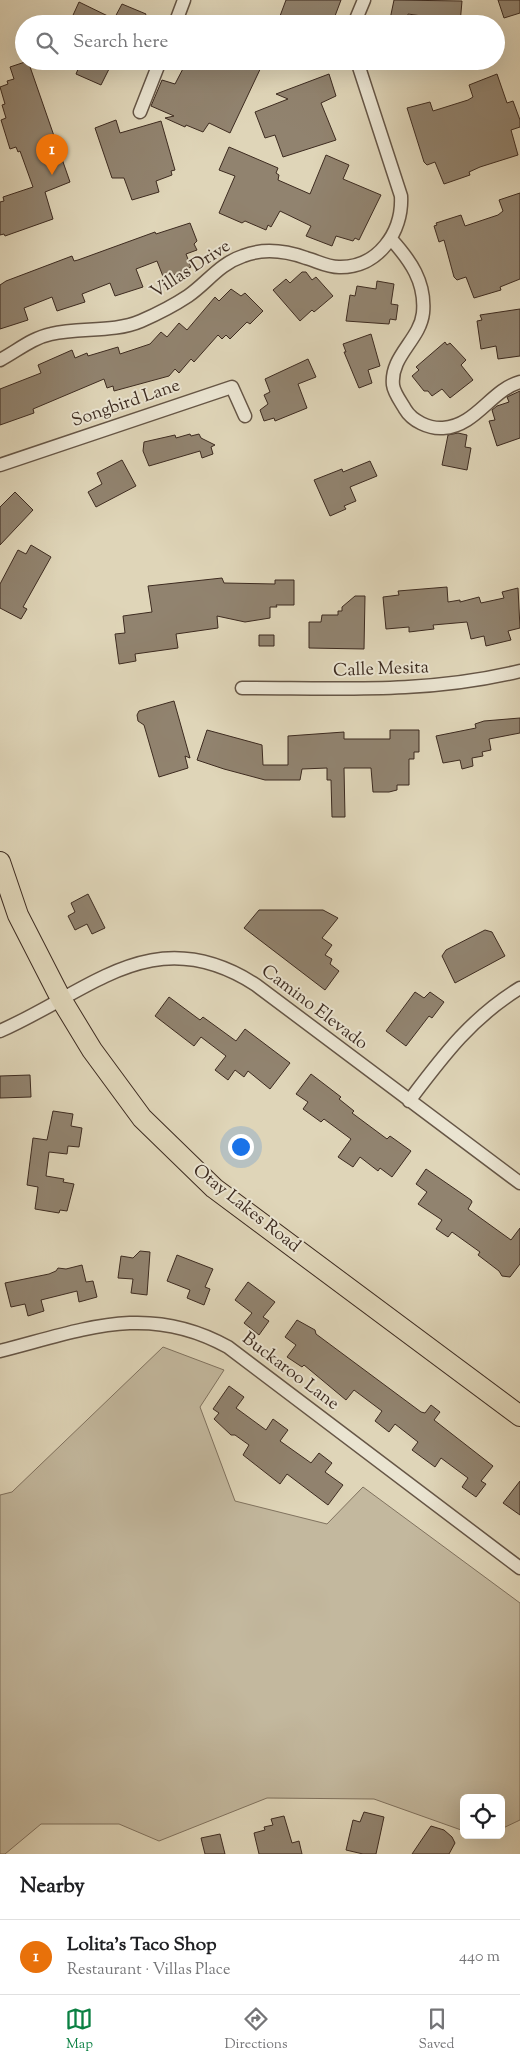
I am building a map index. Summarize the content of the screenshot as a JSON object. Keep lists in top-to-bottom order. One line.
{"streets":{"main road":["Otay Lakes Road"],"street":["Villas Drive","Songbird Lane","Calle Mesita","Camino Elevado","Buckaroo Lane"]},"crossings":[["Camino Elevado","Otay Lakes Road"]],"page":{"search":"Search here","pins":"1","heading":"Nearby","list":[{"mark":"1","name":"Lolita's Taco Shop","note":"Restaurant · Villas Place","value":"440 m"}],"nav":["Map","Directions","Saved"]}}
